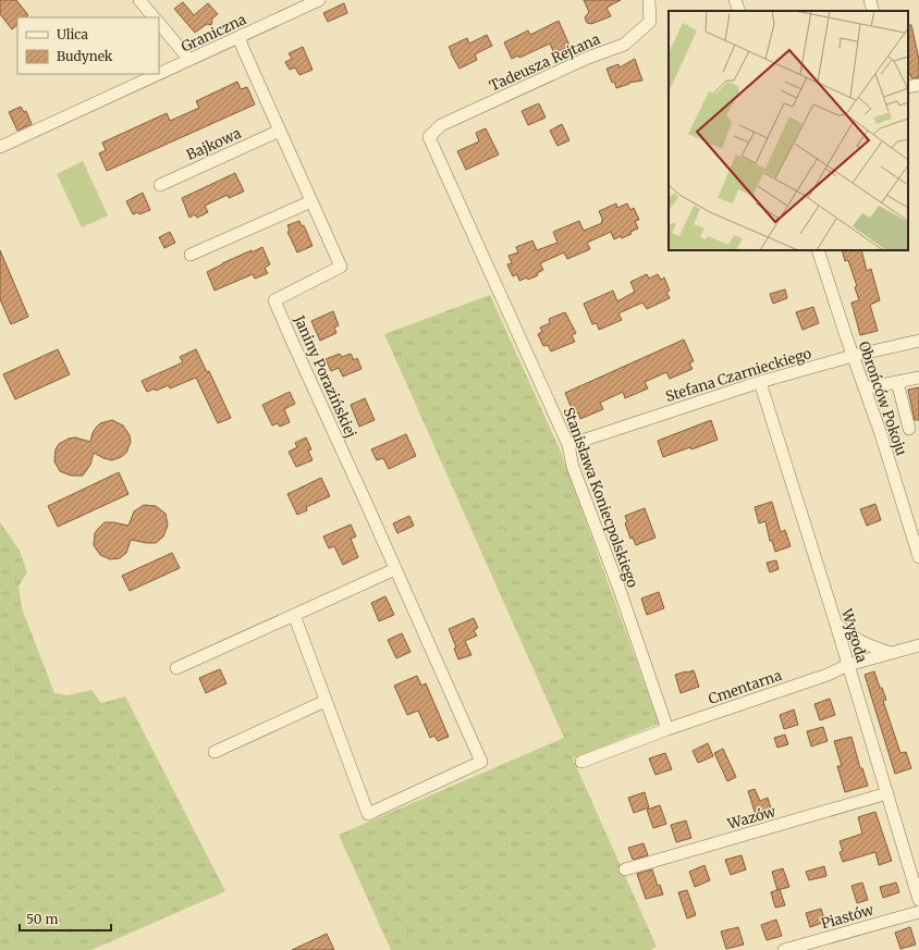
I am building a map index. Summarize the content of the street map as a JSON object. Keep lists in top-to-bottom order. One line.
{"streets":{"street":["Graniczna","Tadeusza Rejtana","Bajkowa","Stefana Czarnieckiego","Janiny Porazińskiej","Obrońców Pokoju","Stanisława Koniecpolskiego","Wygoda","Cmentarna","Wazów","Piastów"]},"crossings":[["Graniczna","Janiny Porazińskiej"],["Tadeusza Rejtana","Stanisława Koniecpolskiego"],["Bajkowa","Janiny Porazińskiej"],["Stefana Czarnieckiego","Obrońców Pokoju"],["Stefana Czarnieckiego","Stanisława Koniecpolskiego"],["Stefana Czarnieckiego","Wygoda"],["Stanisława Koniecpolskiego","Cmentarna"],["Wygoda","Cmentarna"],["Wygoda","Wazów"]],"legend":["Ulica","Budynek"],"scale_bar":"50 m"}
